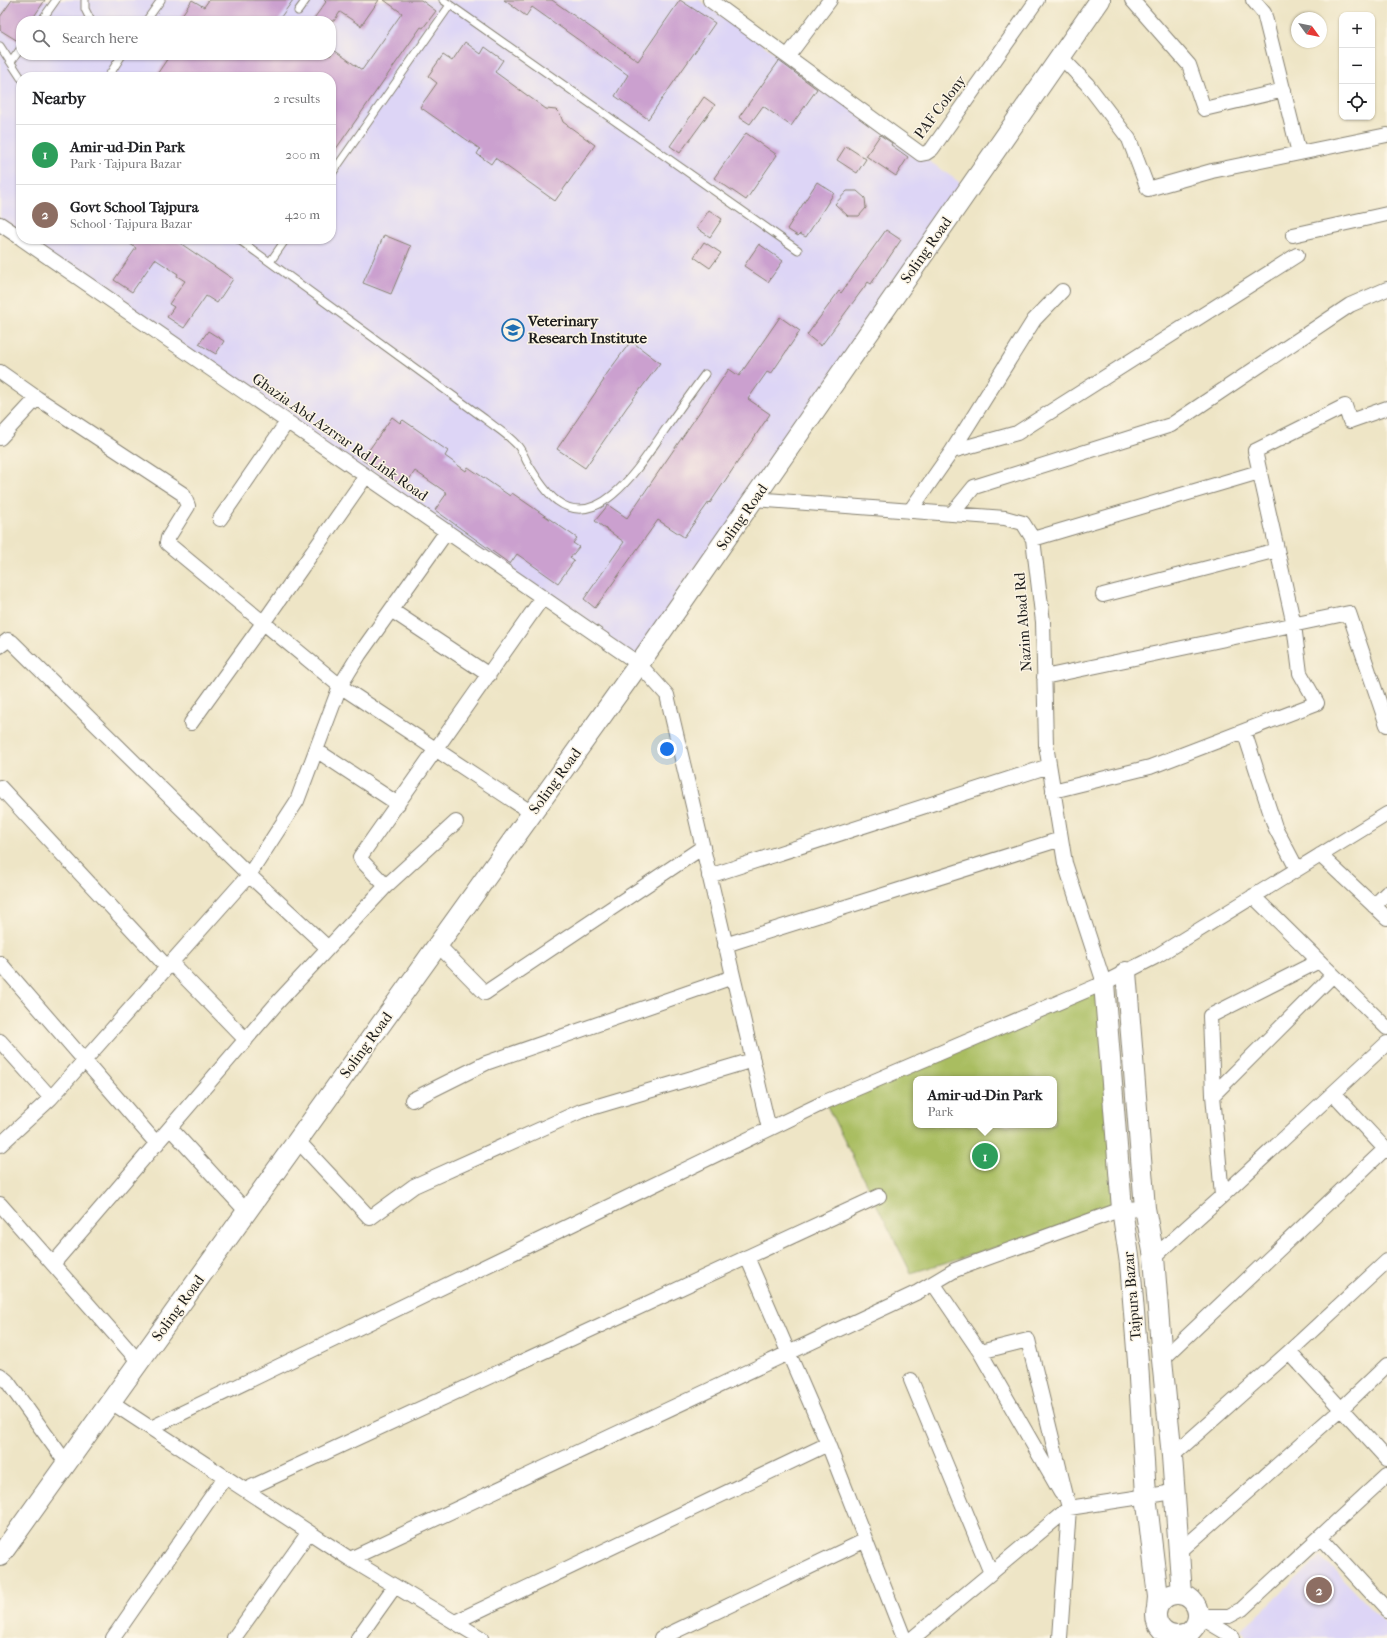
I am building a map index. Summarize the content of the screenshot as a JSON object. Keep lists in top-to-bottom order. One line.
{"streets":{"street":["PAF Colony","Soling Road","Ghazia Abd Azrrar Rd Link Road","Nazim Abad Rd","Tajpura Bazar"]},"crossings":[["Soling Road","Ghazia Abd Azrrar Rd Link Road"],["Soling Road","Nazim Abad Rd"],["Nazim Abad Rd","Tajpura Bazar"]],"places":{"school or university":["Veterinary Research Institute"]},"north":"bottom right","page":{"map_buttons":["+","−"],"search":"Search here","heading":["Nearby","2 results"],"list":[{"mark":"1","name":"Amir-ud-Din Park","note":"Park · Tajpura Bazar","value":"200 m"},{"mark":"2","name":"Govt School Tajpura","note":"School · Tajpura Bazar","value":"420 m"}],"popup":["Amir-ud-Din Park","Park"],"pins":["1","2"]}}
